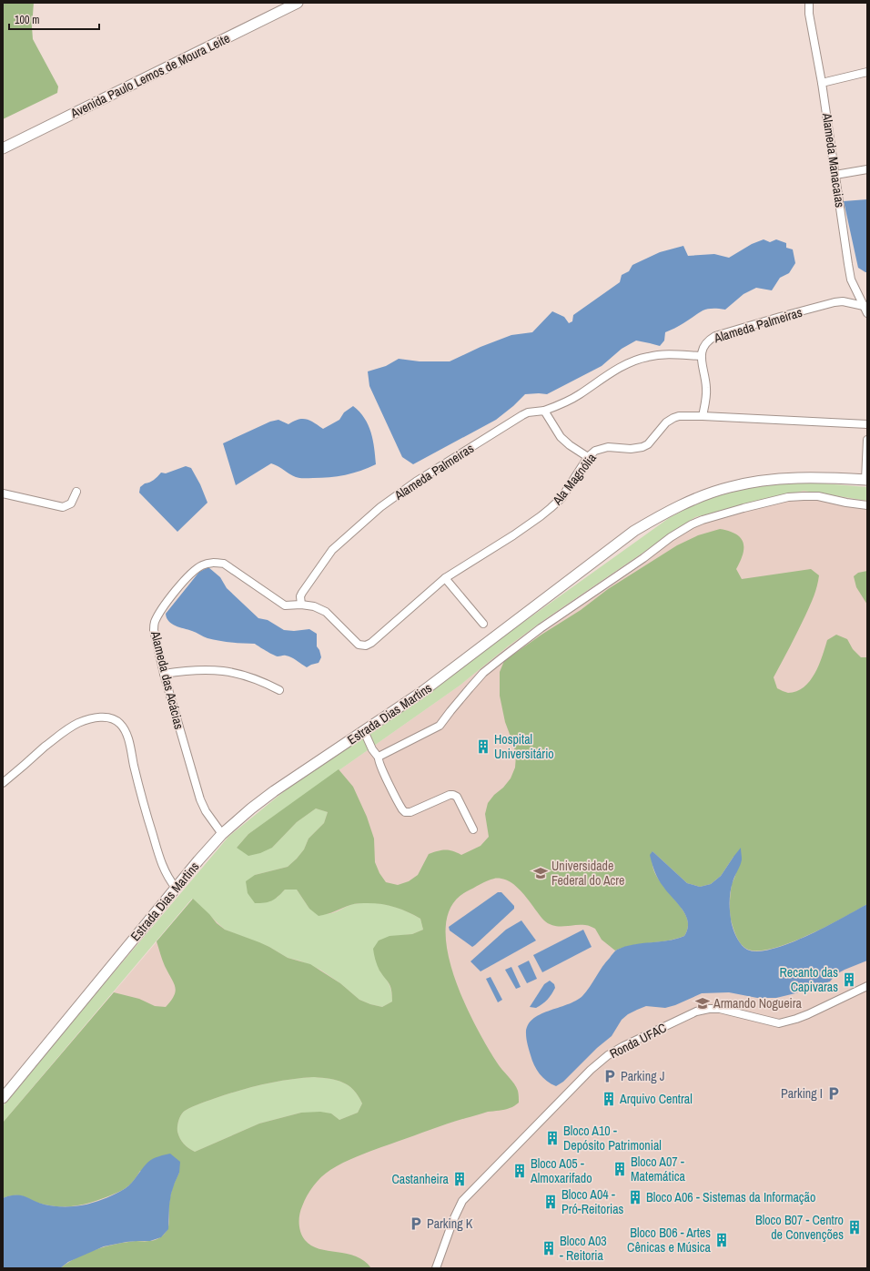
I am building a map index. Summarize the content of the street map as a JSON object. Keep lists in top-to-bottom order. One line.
{"streets":{"street":["Avenida Paulo Lemos de Moura Leite","Alameda Manacaias","Alameda Palmeiras","Ala Magnólia","Alameda das Acácias","Estrada Dias Martins","Ronda UFAC"]},"crossings":[["Alameda Manacaias","Alameda Palmeiras"],["Alameda Palmeiras","Alameda das Acácias"],["Ala Magnólia","Alameda das Acácias"],["Alameda das Acácias","Estrada Dias Martins"]],"places":{"building":["Hospital Universitário","Recanto das Capivaras","Arquivo Central","Bloco A10 - Depósito Patrimonial","Bloco A07 - Matemática","Bloco A05 - Almoxarifado","Castanheira","Bloco A06 - Sistemas da Informação","Bloco A04 - Pró-Reitorias","Bloco B07 - Centro de Convenções","Bloco B06 - Artes Cênicas e Música","Bloco A03 - Reitoria"],"school or university":["Universidade Federal do Acre","Armando Nogueira"],"parking":["Parking J","Parking I","Parking K"]},"scale_bar":"100 m"}
